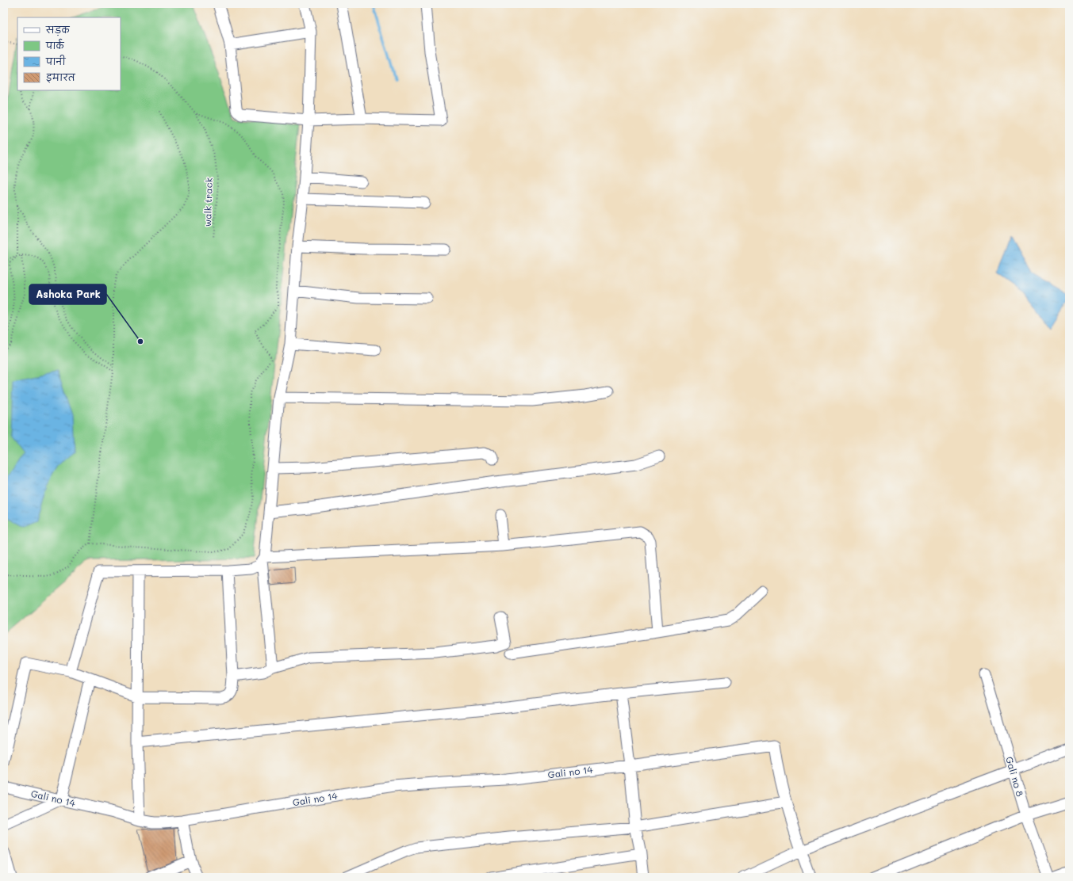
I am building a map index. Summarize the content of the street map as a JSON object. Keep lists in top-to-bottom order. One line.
{"streets":{"street":["Gali no 14","Gali no 8"],"path":["walk track"]},"places":["Ashoka Park"],"legend":["सड़क","पार्क","पानी","इमारत"]}
